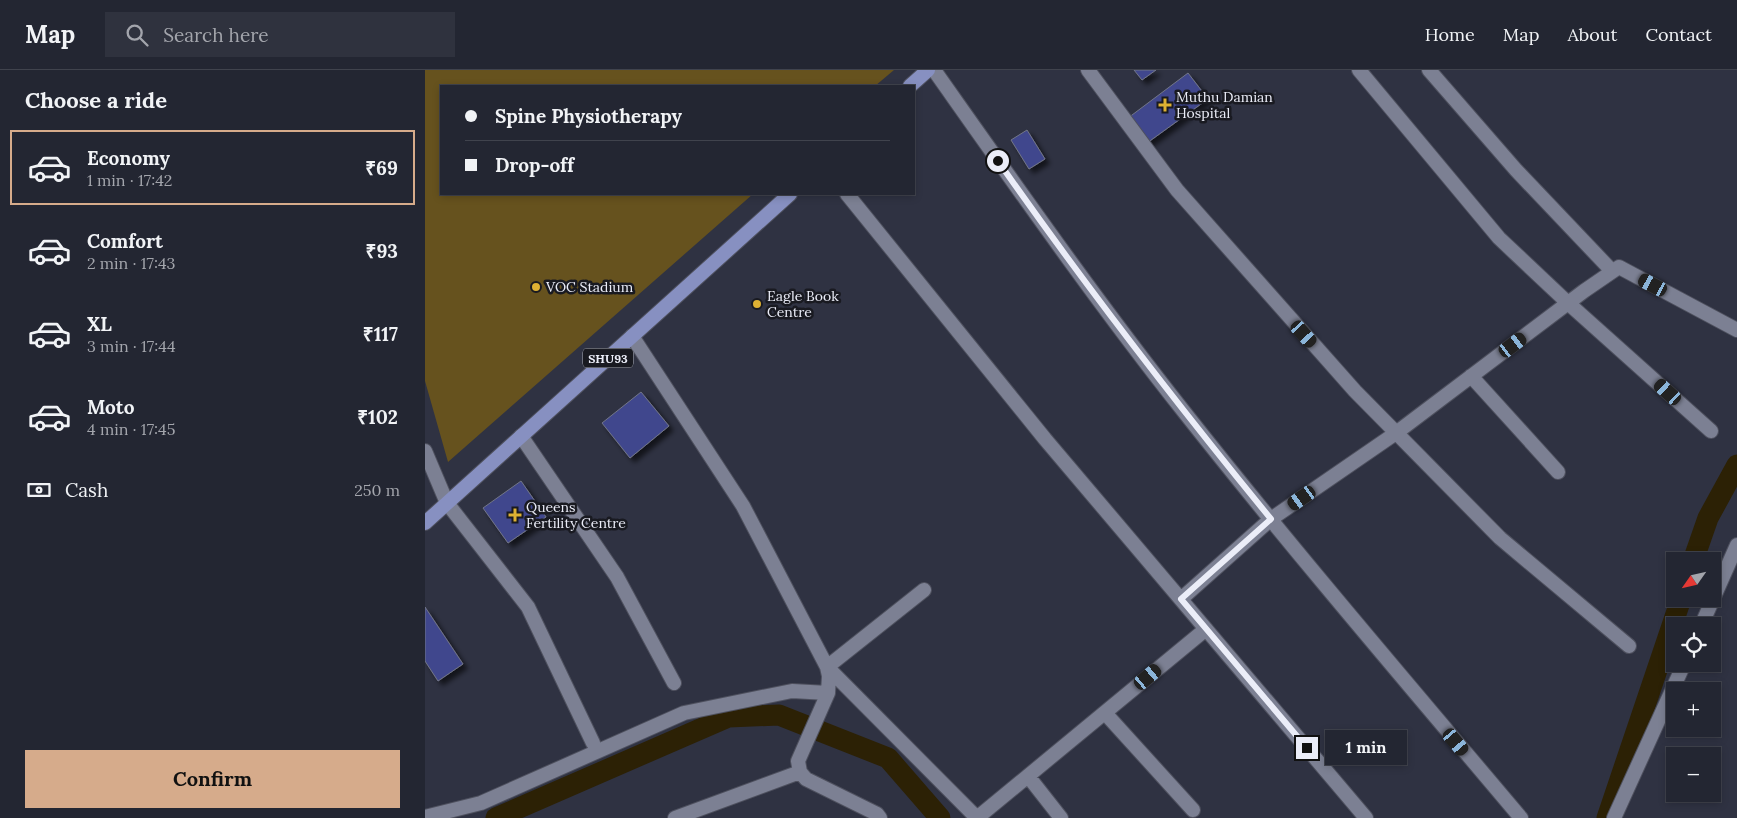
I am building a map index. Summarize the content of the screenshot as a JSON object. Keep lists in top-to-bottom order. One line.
{"streets":{"main road":["SHU93"]},"places":{"health":["Muthu Damian Hospital","Queens Fertility Centre"],"other":["VOC Stadium","Eagle Book Centre"]},"north":"bottom left","page":{"header":"Map","search":"Search here","nav":["Home","Map","About","Contact"],"heading":"Choose a ride","banner":["Spine Physiotherapy","Drop-off"],"list":[{"name":"Economy","note":"1 min · 17:42","value":"₹69"},{"name":"Comfort","note":"2 min · 17:43","value":"₹93"},{"name":"XL","note":"3 min · 17:44","value":"₹117"},{"name":"Moto","note":"4 min · 17:45","value":"₹102"}],"pay":["Cash","250 m"],"map_buttons":["+","−"],"bubble":"1 min","buttons":"Confirm"}}
